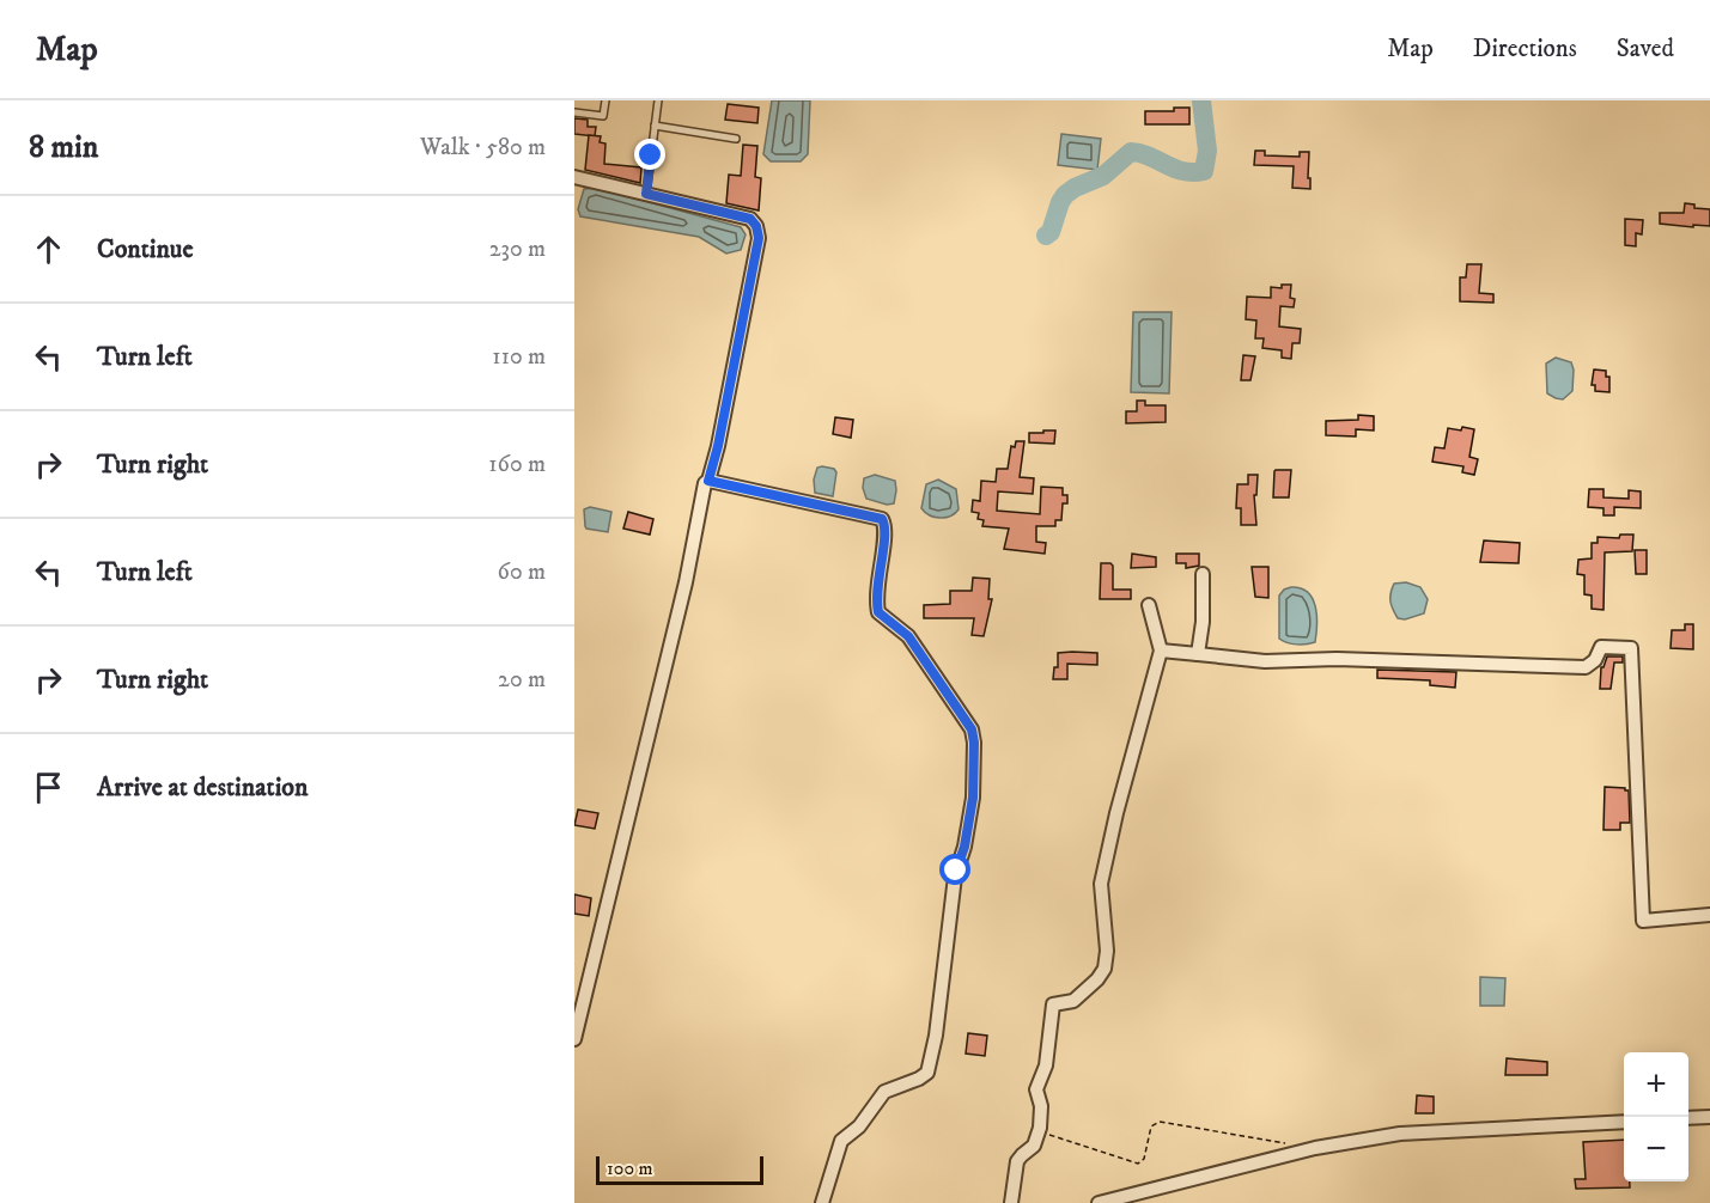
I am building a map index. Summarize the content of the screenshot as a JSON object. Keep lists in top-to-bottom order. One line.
{"scale_bar":"100 m","page":{"header":"Map","nav":["Map","Directions","Saved"],"heading":["8 min","Walk · 580 m"],"list":[["Continue","230 m"],["Turn left","110 m"],["Turn right","160 m"],["Turn left","60 m"],["Turn right","20 m"],"Arrive at destination"],"map_buttons":["+","−"],"scale":"100 m"}}
